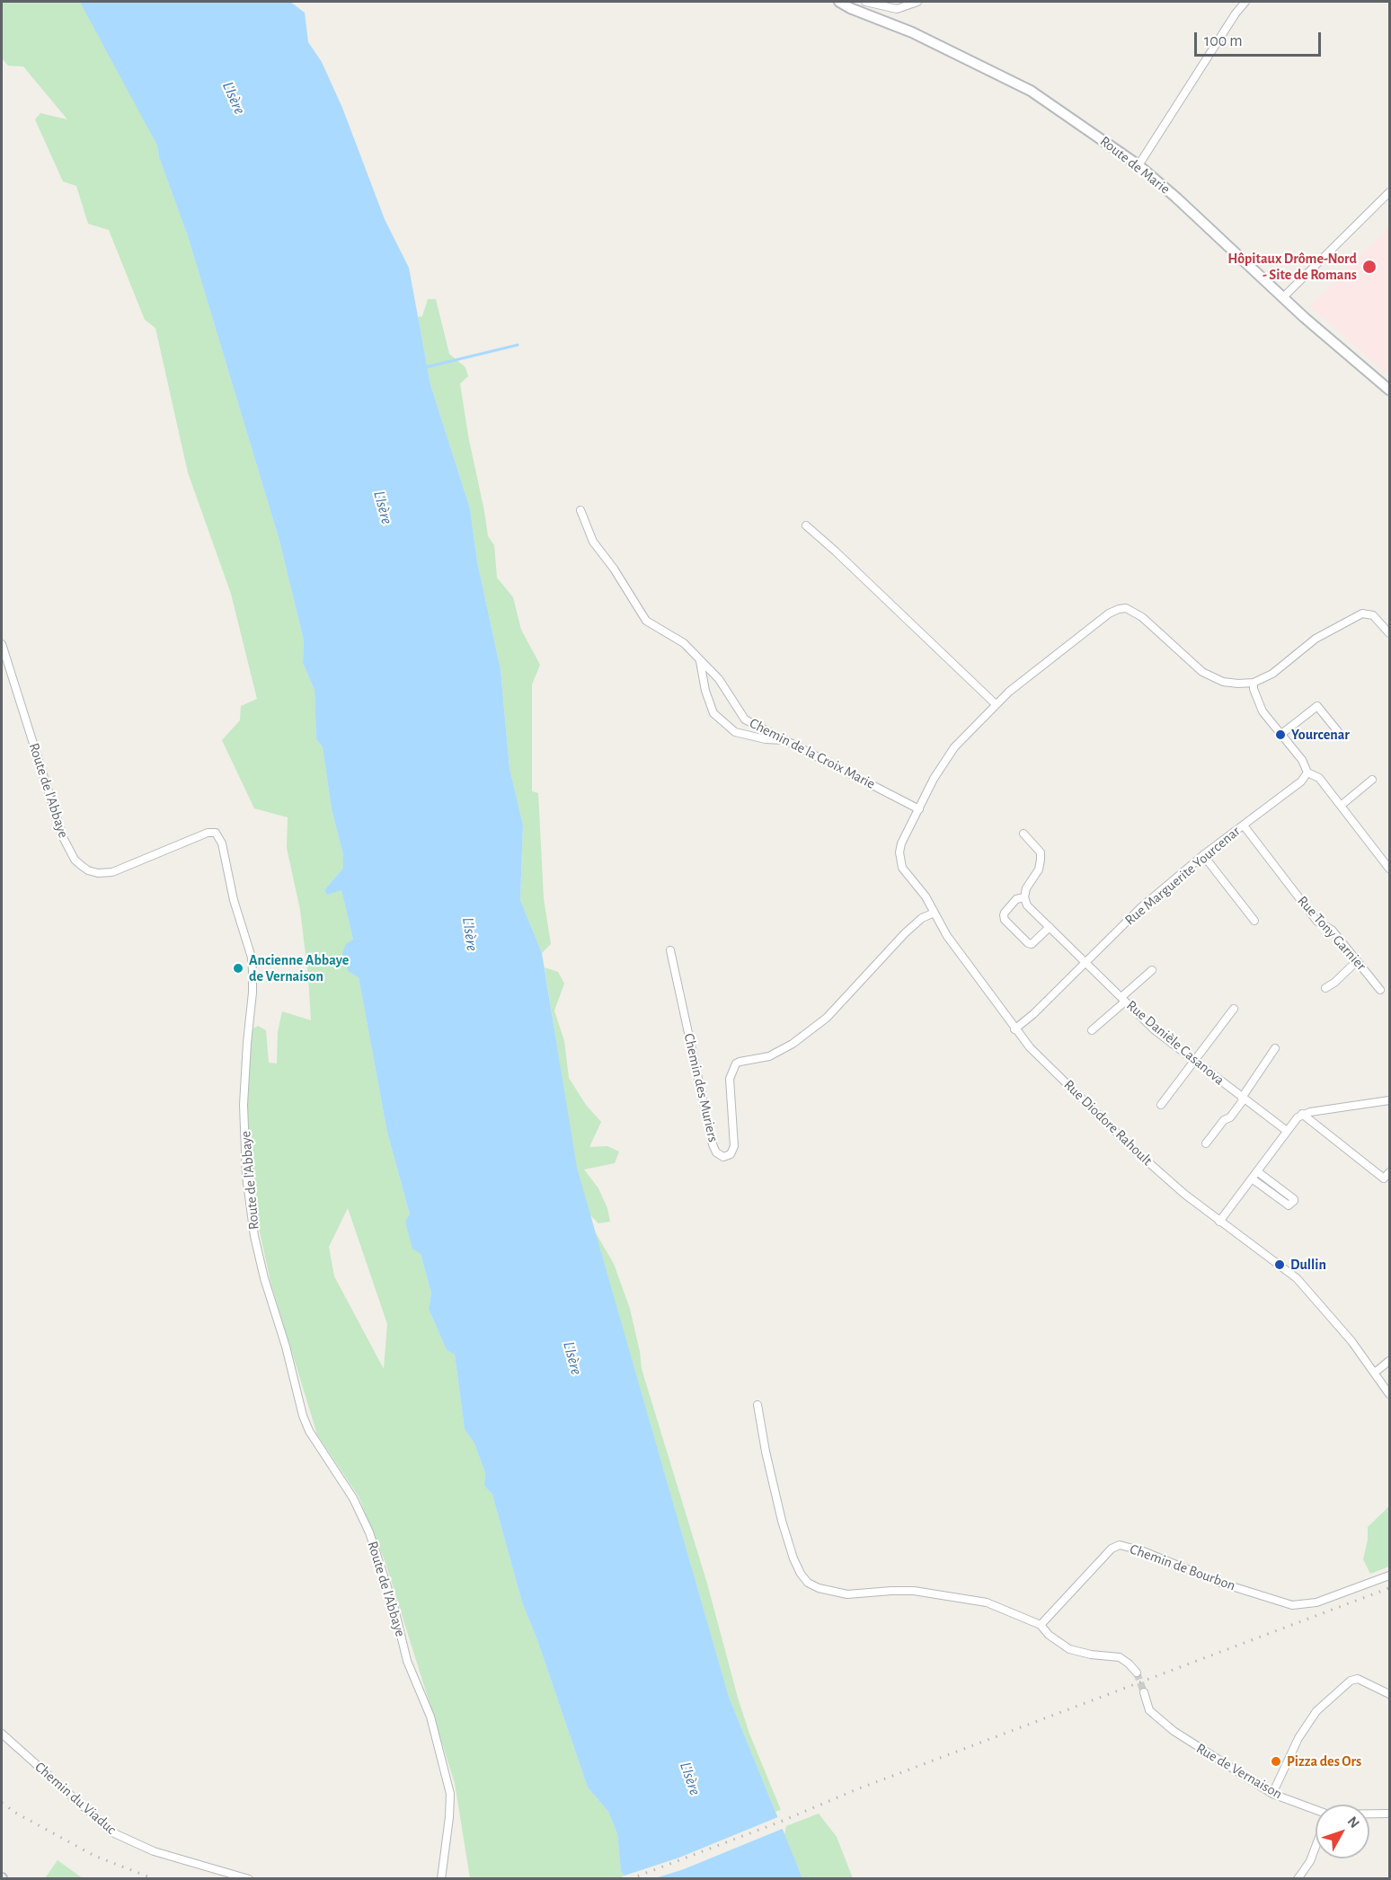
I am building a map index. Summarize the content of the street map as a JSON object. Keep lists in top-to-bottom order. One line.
{"streets":{"street":["Route de Marie","Chemin de la Croix Marie","Route de l'Abbaye","Rue Marguerite Yourcenar","Rue Tony Garnier","Rue Danièle Casanova","Chemin des Muriers","Rue Diodore Rahoult","Chemin de Bourbon","Rue de Vernaison","Chemin du Viaduc"]},"crossings":[["Chemin de la Croix Marie","Rue Diodore Rahoult"],["Rue Marguerite Yourcenar","Rue Tony Garnier"],["Rue Marguerite Yourcenar","Rue Danièle Casanova"],["Rue Marguerite Yourcenar","Rue Diodore Rahoult"],["Chemin des Muriers","Rue Diodore Rahoult"]],"water":["L'Isère"],"places":["Hôpitaux Drôme-Nord - Site de Romans","Yourcenar","Ancienne Abbaye de Vernaison","Dullin","Pizza des Ors"],"scale_bar":"100 m","north":"top right"}
